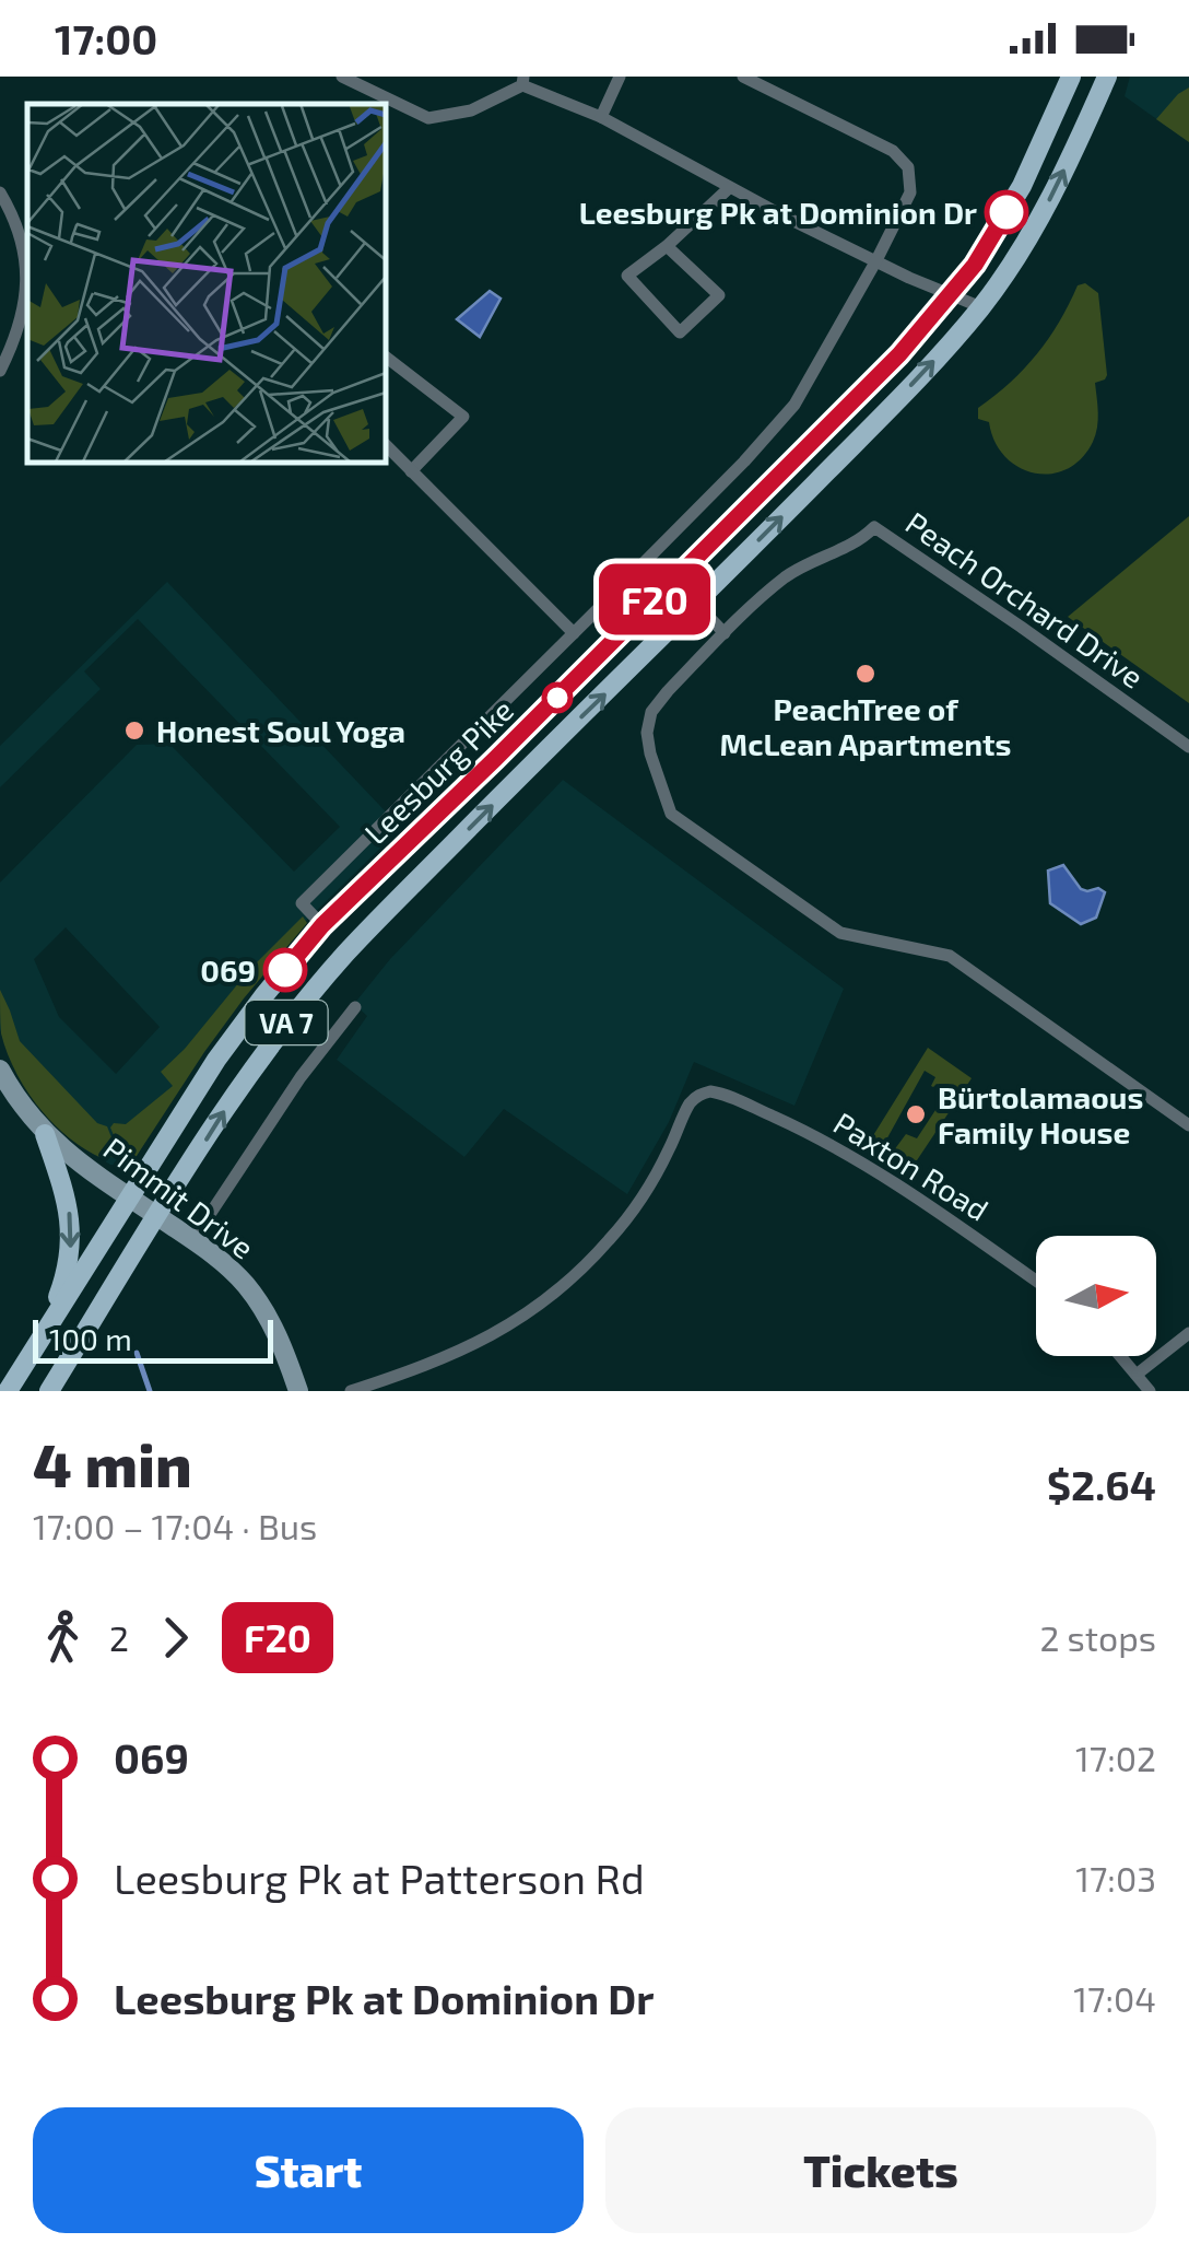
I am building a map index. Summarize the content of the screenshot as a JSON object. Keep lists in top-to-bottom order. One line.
{"streets":{"main road":["Leesburg Pike","VA 7"],"street":["Peach Orchard Drive","Paxton Road","Pimmit Drive"]},"crossings":[["Leesburg Pike","Pimmit Drive"]],"places":["Leesburg Pk at Dominion Dr","PeachTree of McLean Apartments","Honest Soul Yoga","069","Bürtolamaous Family House"],"lines":["bus line F20"],"scale_bar":"100 m","north":"right","page":{"status":"17:00","on_map":"F20","scale":"100 m","heading":["4 min","17:00 – 17:04 · Bus","$2.64"],"legs":["2","F20","2 stops"],"list":[{"name":"069","value":"17:02"},{"name":"Leesburg Pk at Patterson Rd","value":"17:03"},{"name":"Leesburg Pk at Dominion Dr","value":"17:04"}],"buttons":["Start","Tickets"]}}
